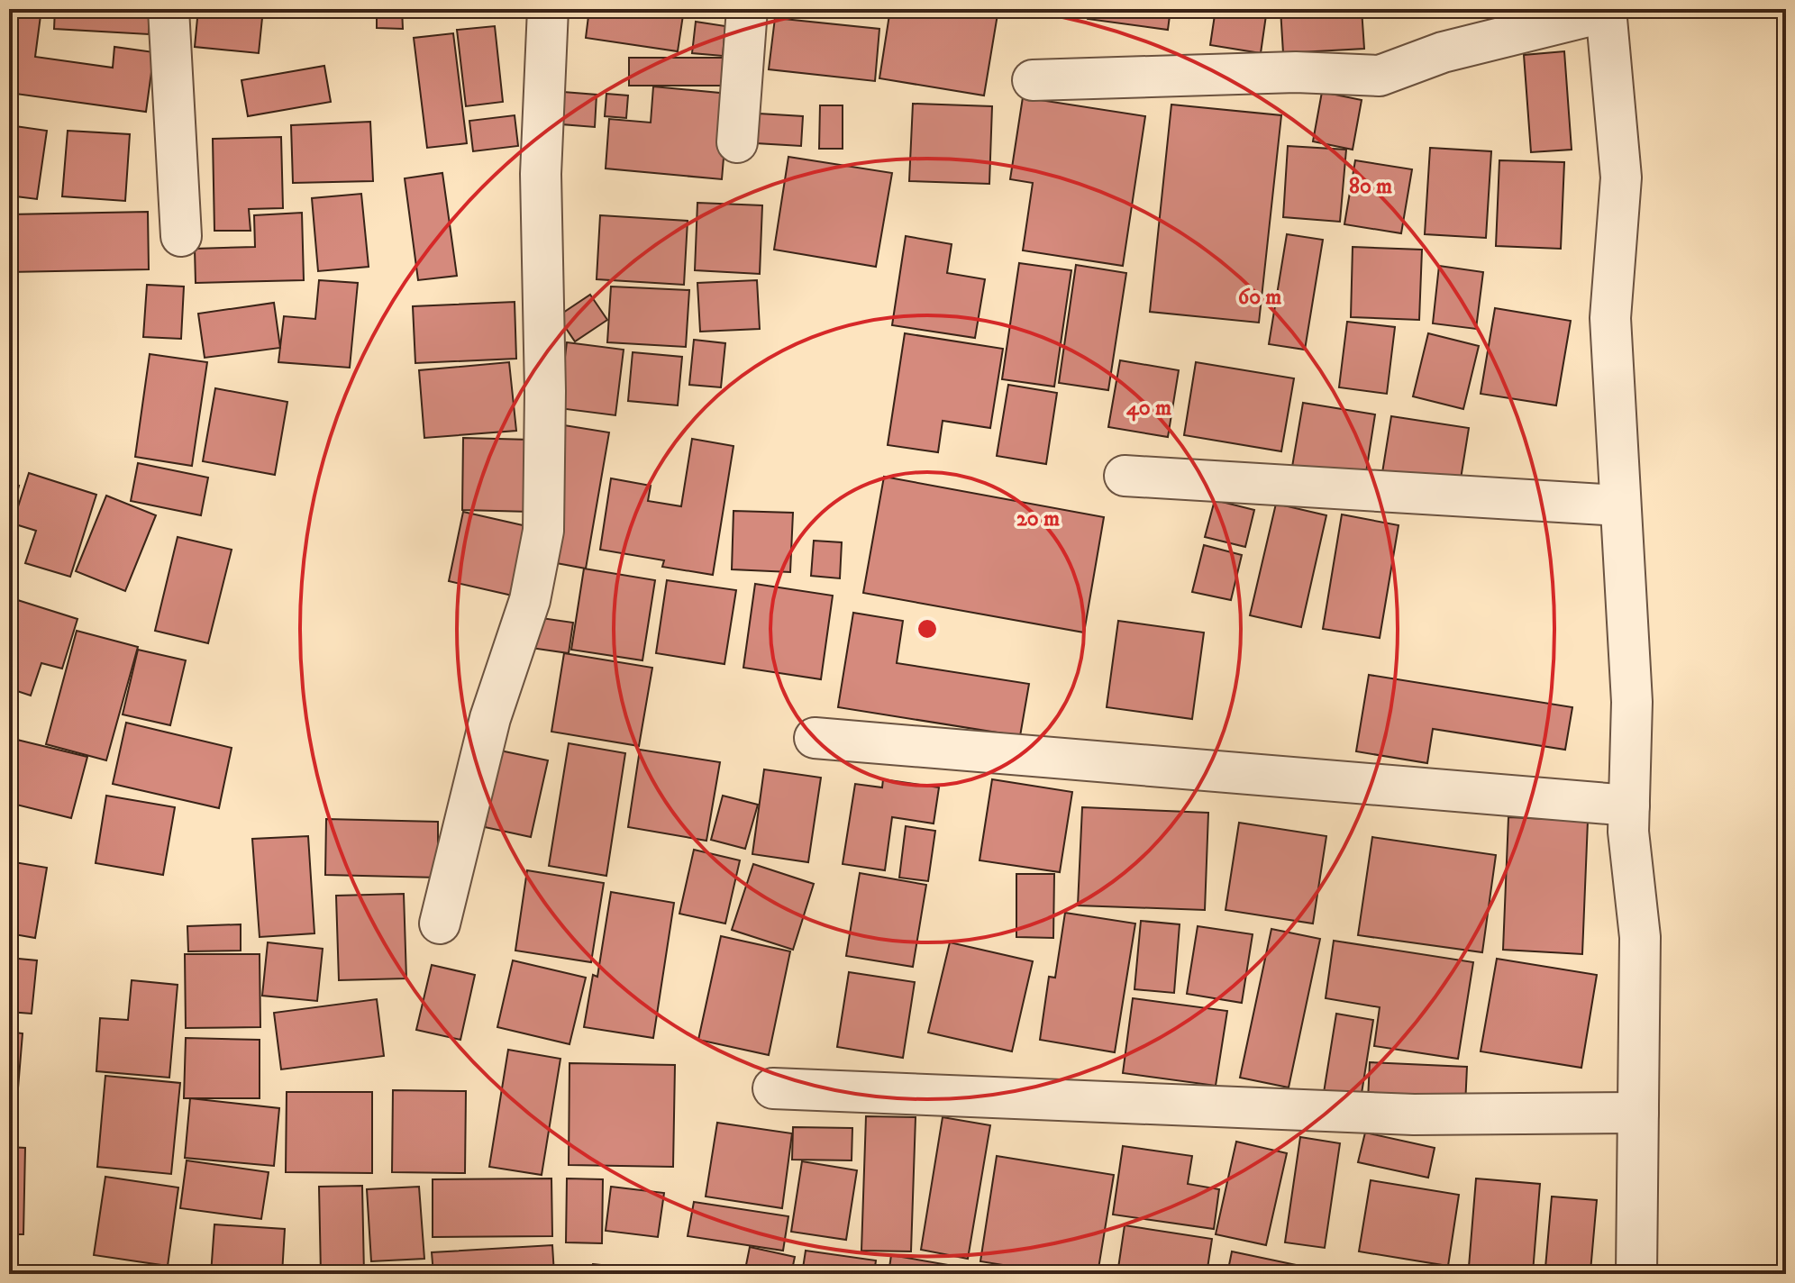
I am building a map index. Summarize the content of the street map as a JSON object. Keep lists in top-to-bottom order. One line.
{"rings":["80 m","60 m","40 m","20 m"]}
